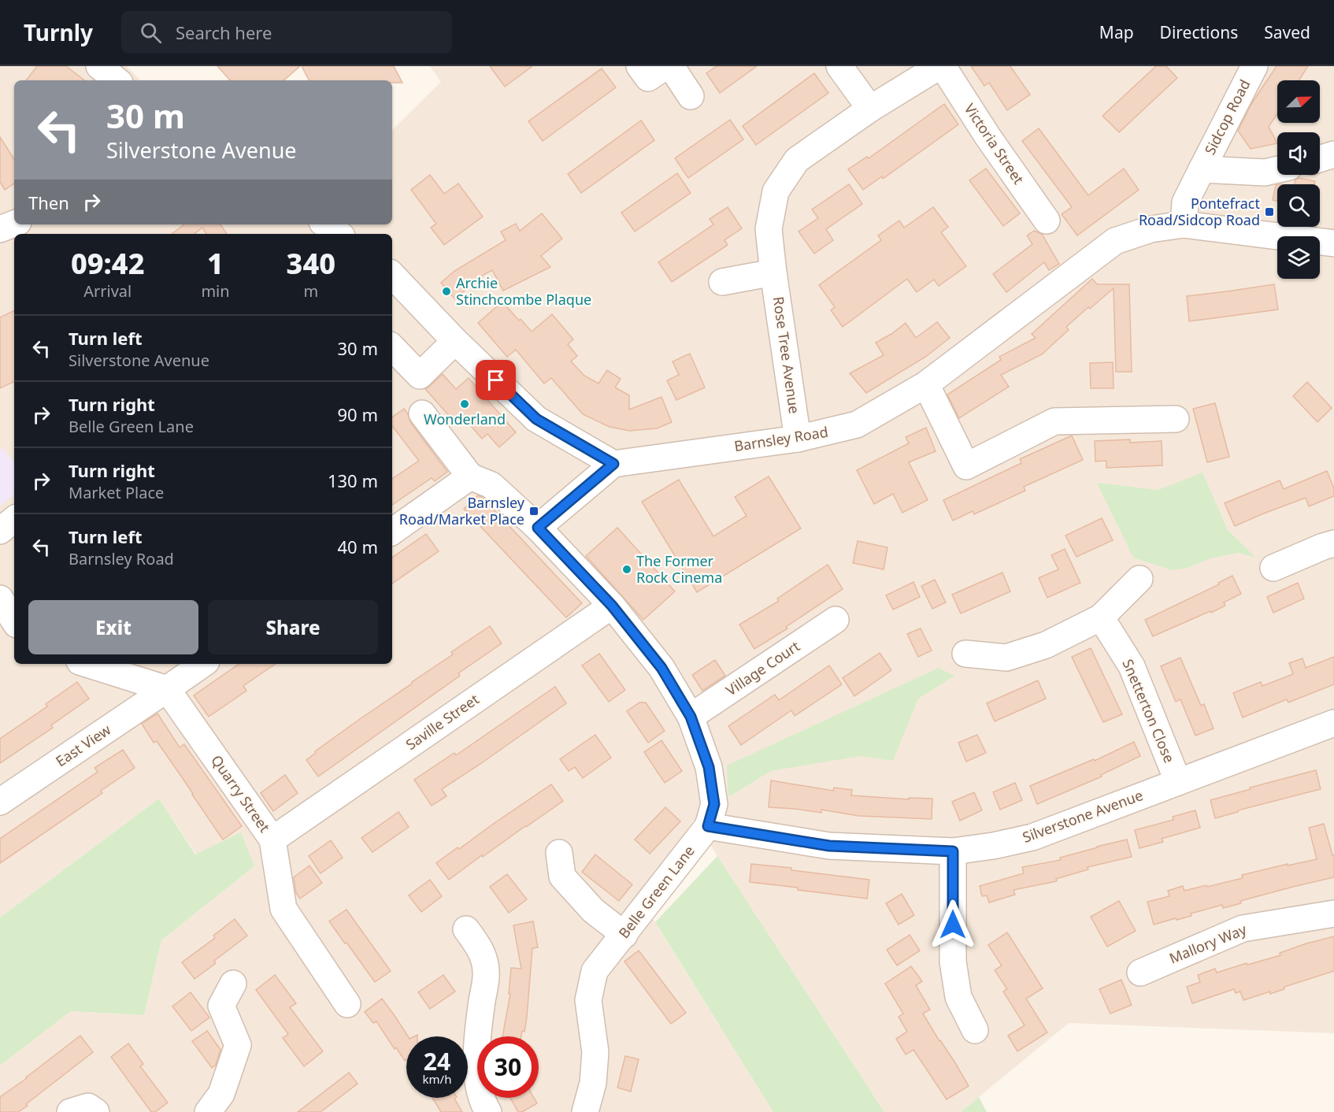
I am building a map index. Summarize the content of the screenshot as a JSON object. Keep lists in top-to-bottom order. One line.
{"streets":{"street":["Sidcop Road","Victoria Street","Rose Tree Avenue","Barnsley Road","Village Court","Snetterton Close","Saville Street","East View","Quarry Street","Silverstone Avenue","Belle Green Lane","Mallory Way"]},"crossings":[["Sidcop Road","Barnsley Road"],["Victoria Street","Rose Tree Avenue"],["Rose Tree Avenue","Barnsley Road"],["Village Court","Belle Green Lane"],["Snetterton Close","Silverstone Avenue"],["Saville Street","Quarry Street"],["Saville Street","Belle Green Lane"],["East View","Quarry Street"],["Silverstone Avenue","Belle Green Lane"]],"places":{"transit":["Pontefract Road/Sidcop Road","Barnsley Road/Market Place"],"other":["Archie Stinchcombe Plaque","Wonderland","The Former Rock Cinema"]},"north":"top right","page":{"header":"Turnly","search":"Search here","nav":["Map","Directions","Saved"],"turn":["30 m","Silverstone Avenue"],"then":"Then","eta":["09:42","Arrival","1","min","340","m"],"list":[{"name":"Turn left","note":"Silverstone Avenue","value":"30 m"},{"name":"Turn right","note":"Belle Green Lane","value":"90 m"},{"name":"Turn right","note":"Market Place","value":"130 m"},{"name":"Turn left","note":"Barnsley Road","value":"40 m"}],"buttons":["Exit","Share"],"speed":"24 km/h","limit":"30"}}
